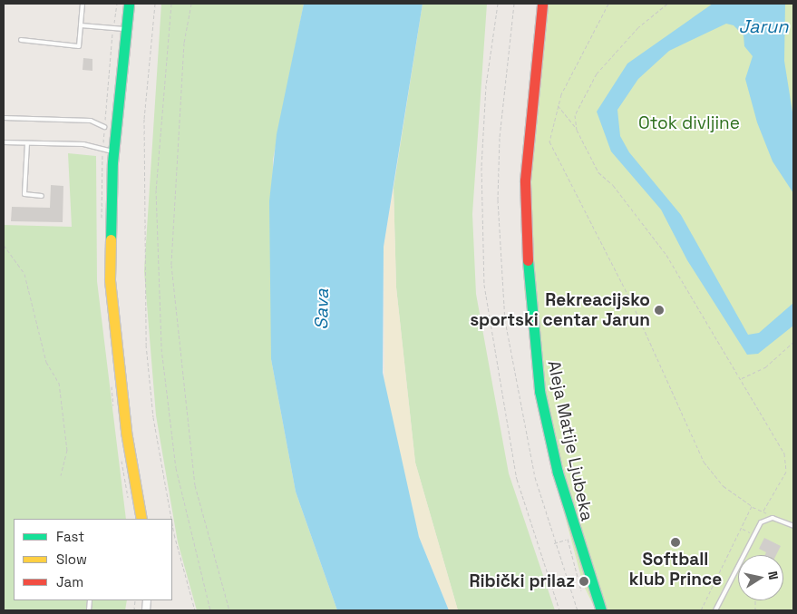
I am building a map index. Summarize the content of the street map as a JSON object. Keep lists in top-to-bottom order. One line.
{"streets":{"street":["Aleja Matije Ljubeka"]},"water":["Jarun","Sava"],"parks":["Otok divljine"],"places":["Rekreacijsko sportski centar Jarun","Softball klub Prince","Ribički prilaz"],"legend":["Fast","Slow","Jam"],"north":"right"}
